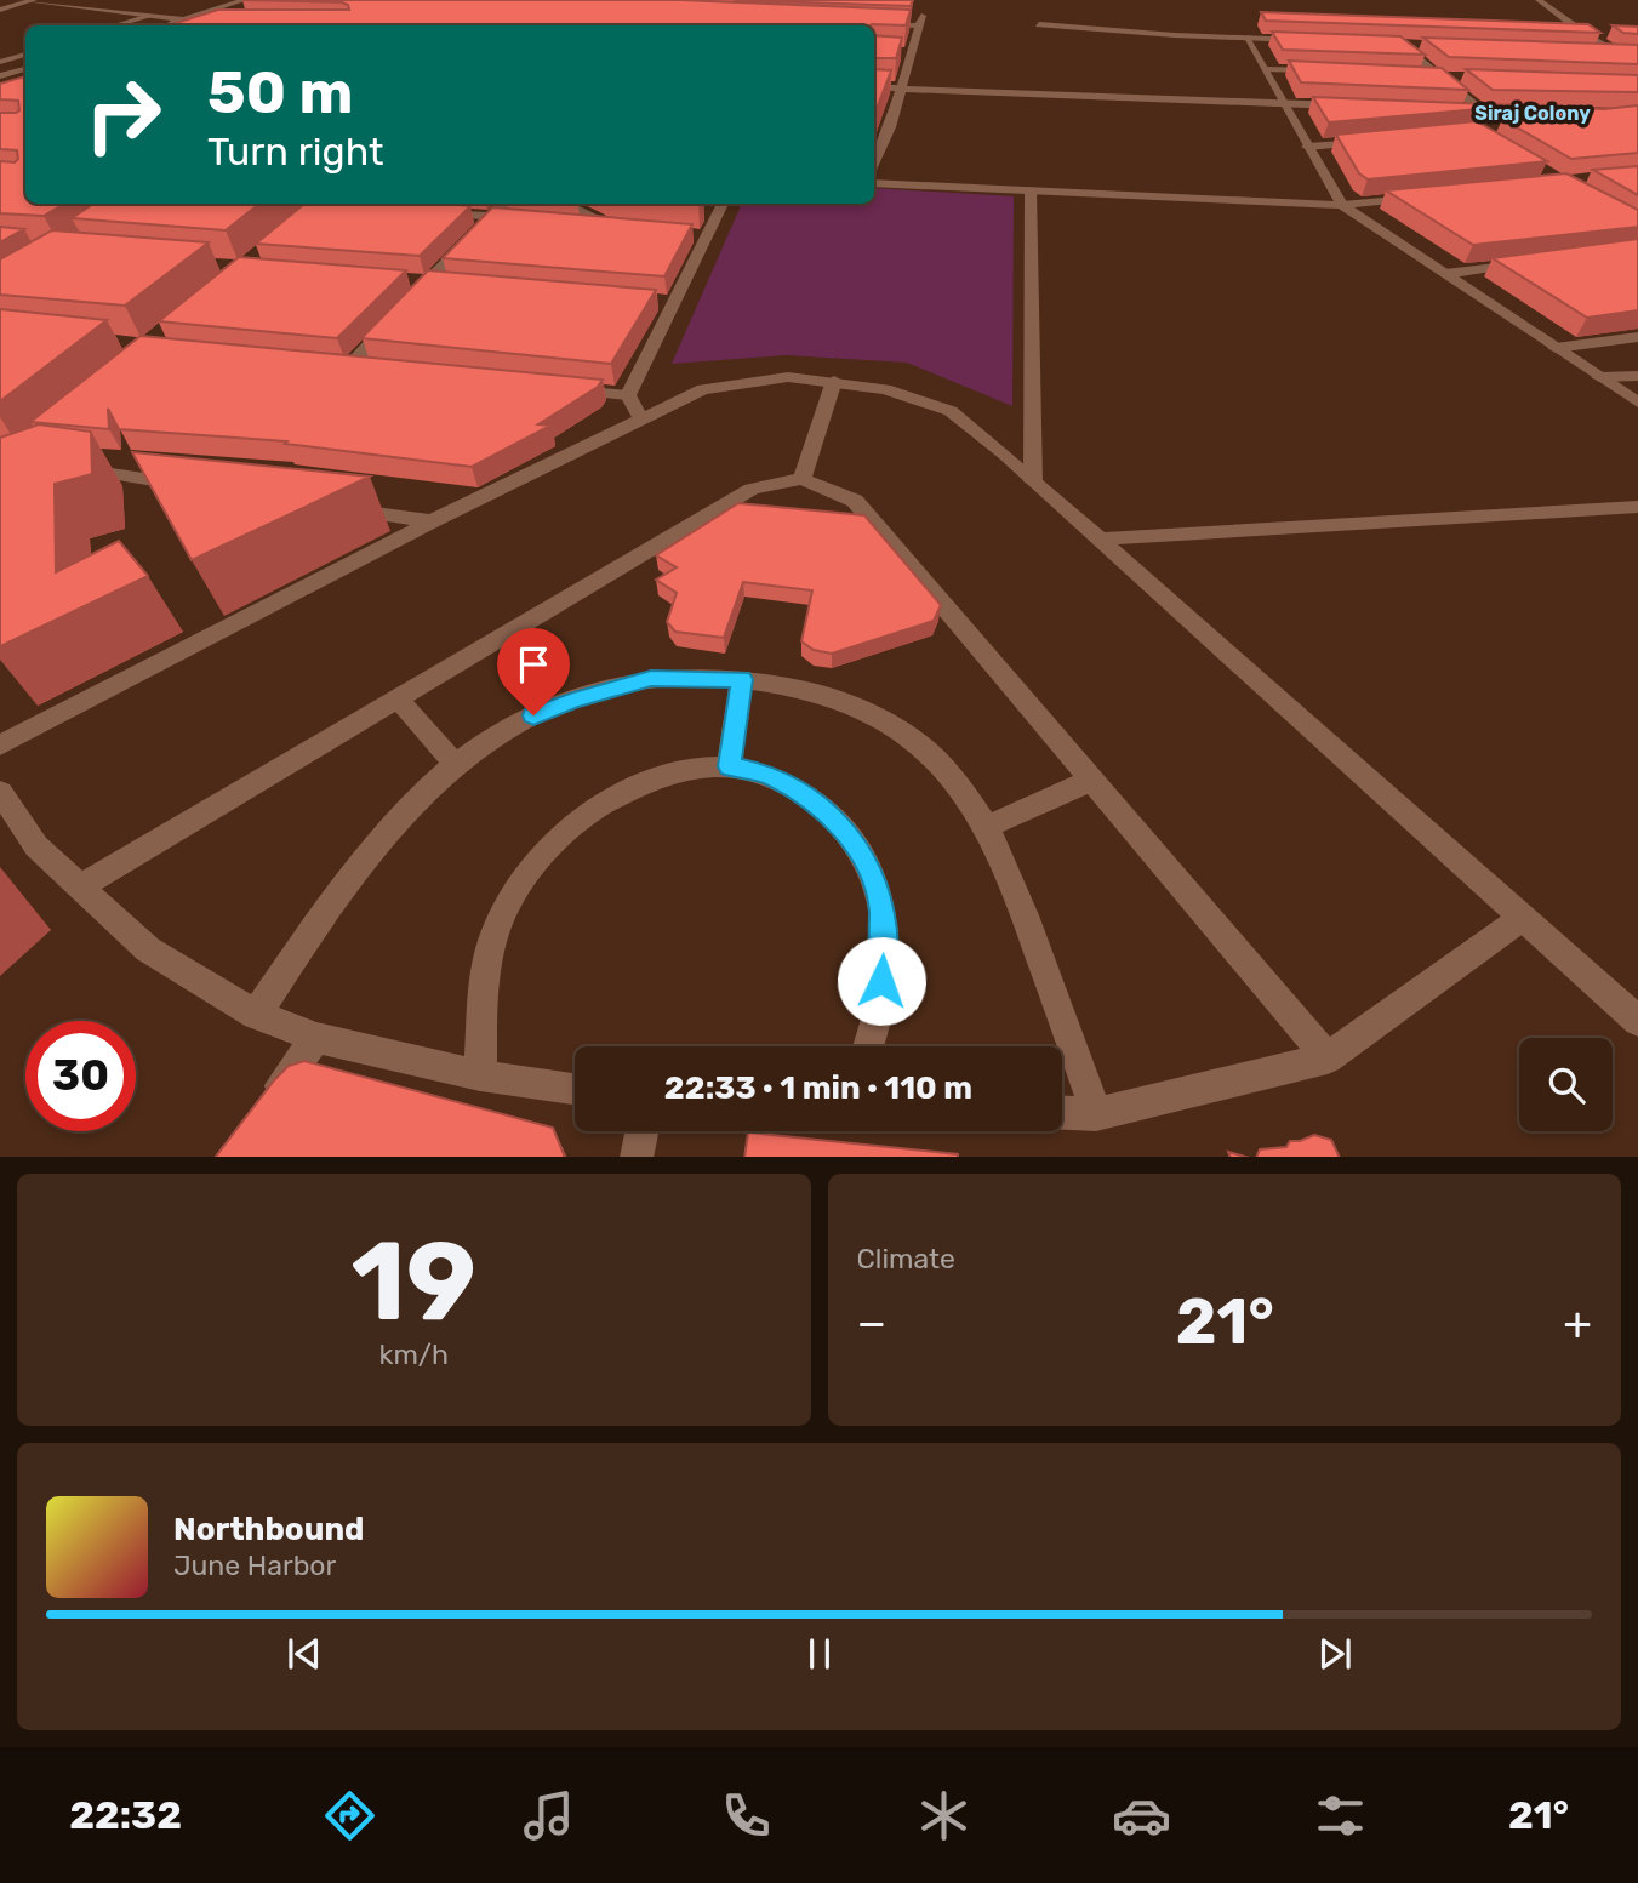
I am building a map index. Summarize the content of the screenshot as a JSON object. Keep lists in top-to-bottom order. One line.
{"districts":["Siraj Colony"],"page":{"turn":["50 m","Turn right"],"limit":"30","trip":"22:33 · 1 min · 110 m","tile":[["19","km/h"],"Climate"],"heat":["−","21°","+"],"song":["Northbound","June Harbor"],"tabs":["22:32","21°"]}}
